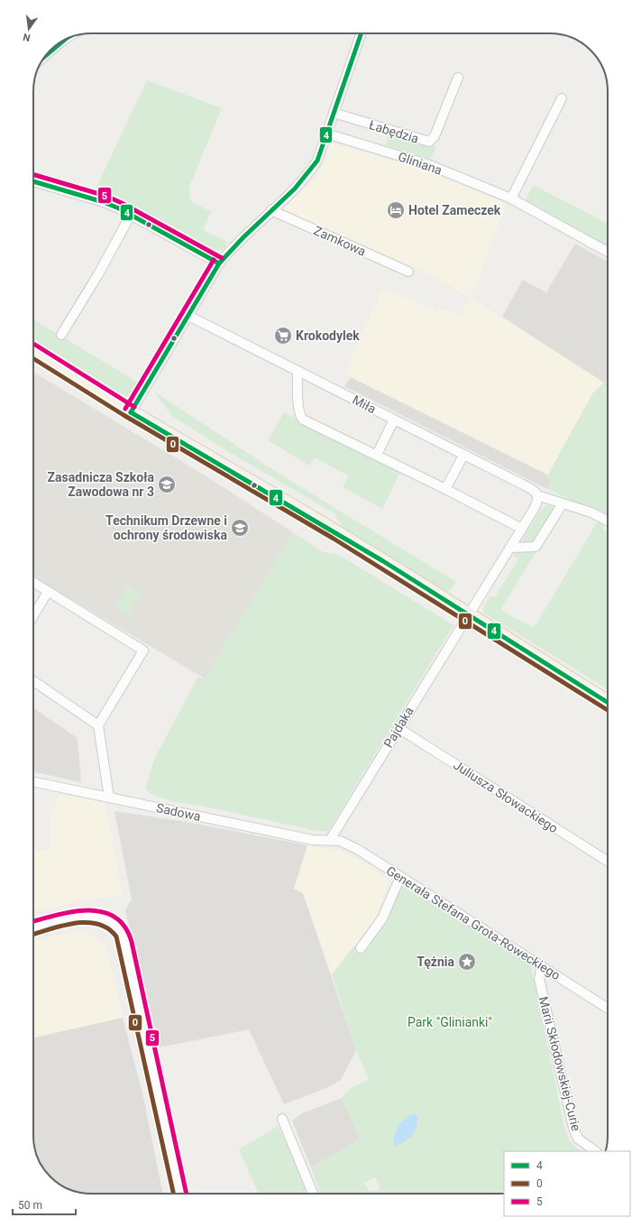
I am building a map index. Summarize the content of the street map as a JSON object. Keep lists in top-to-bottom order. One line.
{"streets":{"street":["Łabędzia","Gliniana","Zamkowa","Miła","Pajdaka","Juliusza Słowackiego","Sadowa","Generała Stefana Grota-Roweckiego","Marii Skłodowskiej-Curie"]},"crossings":[["Pajdaka","Juliusza Słowackiego"],["Pajdaka","Sadowa"],["Pajdaka","Generała Stefana Grota-Roweckiego"],["Sadowa","Generała Stefana Grota-Roweckiego"],["Generała Stefana Grota-Roweckiego","Marii Skłodowskiej-Curie"]],"parks":["Park \"Glinianki\""],"places":{"hotel":["Hotel Zameczek"],"supermarket":["Krokodylek"],"school or university":["Zasadnicza Szkoła Zawodowa nr 3","Technikum Drzewne i ochrony środowiska"],"place":["Tężnia"]},"lines":["transit line 4","transit line 5","transit line 0"],"legend":["4","0","5"],"scale_bar":"50 m","north":"bottom"}
